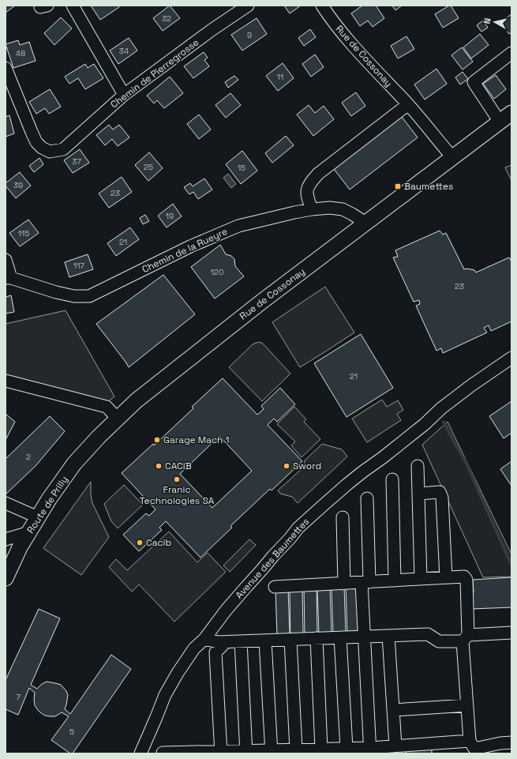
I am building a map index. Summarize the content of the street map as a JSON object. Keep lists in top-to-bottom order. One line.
{"streets":{"main road":["Rue de Cossonay","Route de Prilly"],"street":["Chemin de Pierregrosse","Chemin de la Rueyre","Avenue des Baumettes"]},"crossings":[["Rue de Cossonay","Chemin de la Rueyre"],["Rue de Cossonay","Route de Prilly"]],"places":{"transit":["Baumettes"],"other":["Garage Mach 1","CACIB","Sword","Franic Technologies SA","Cacib"]},"house_numbers":["32","9","34","48","11","37","25","15","39","23","19","115","21","117","120","23","21","2","7","5"],"north":"left"}
